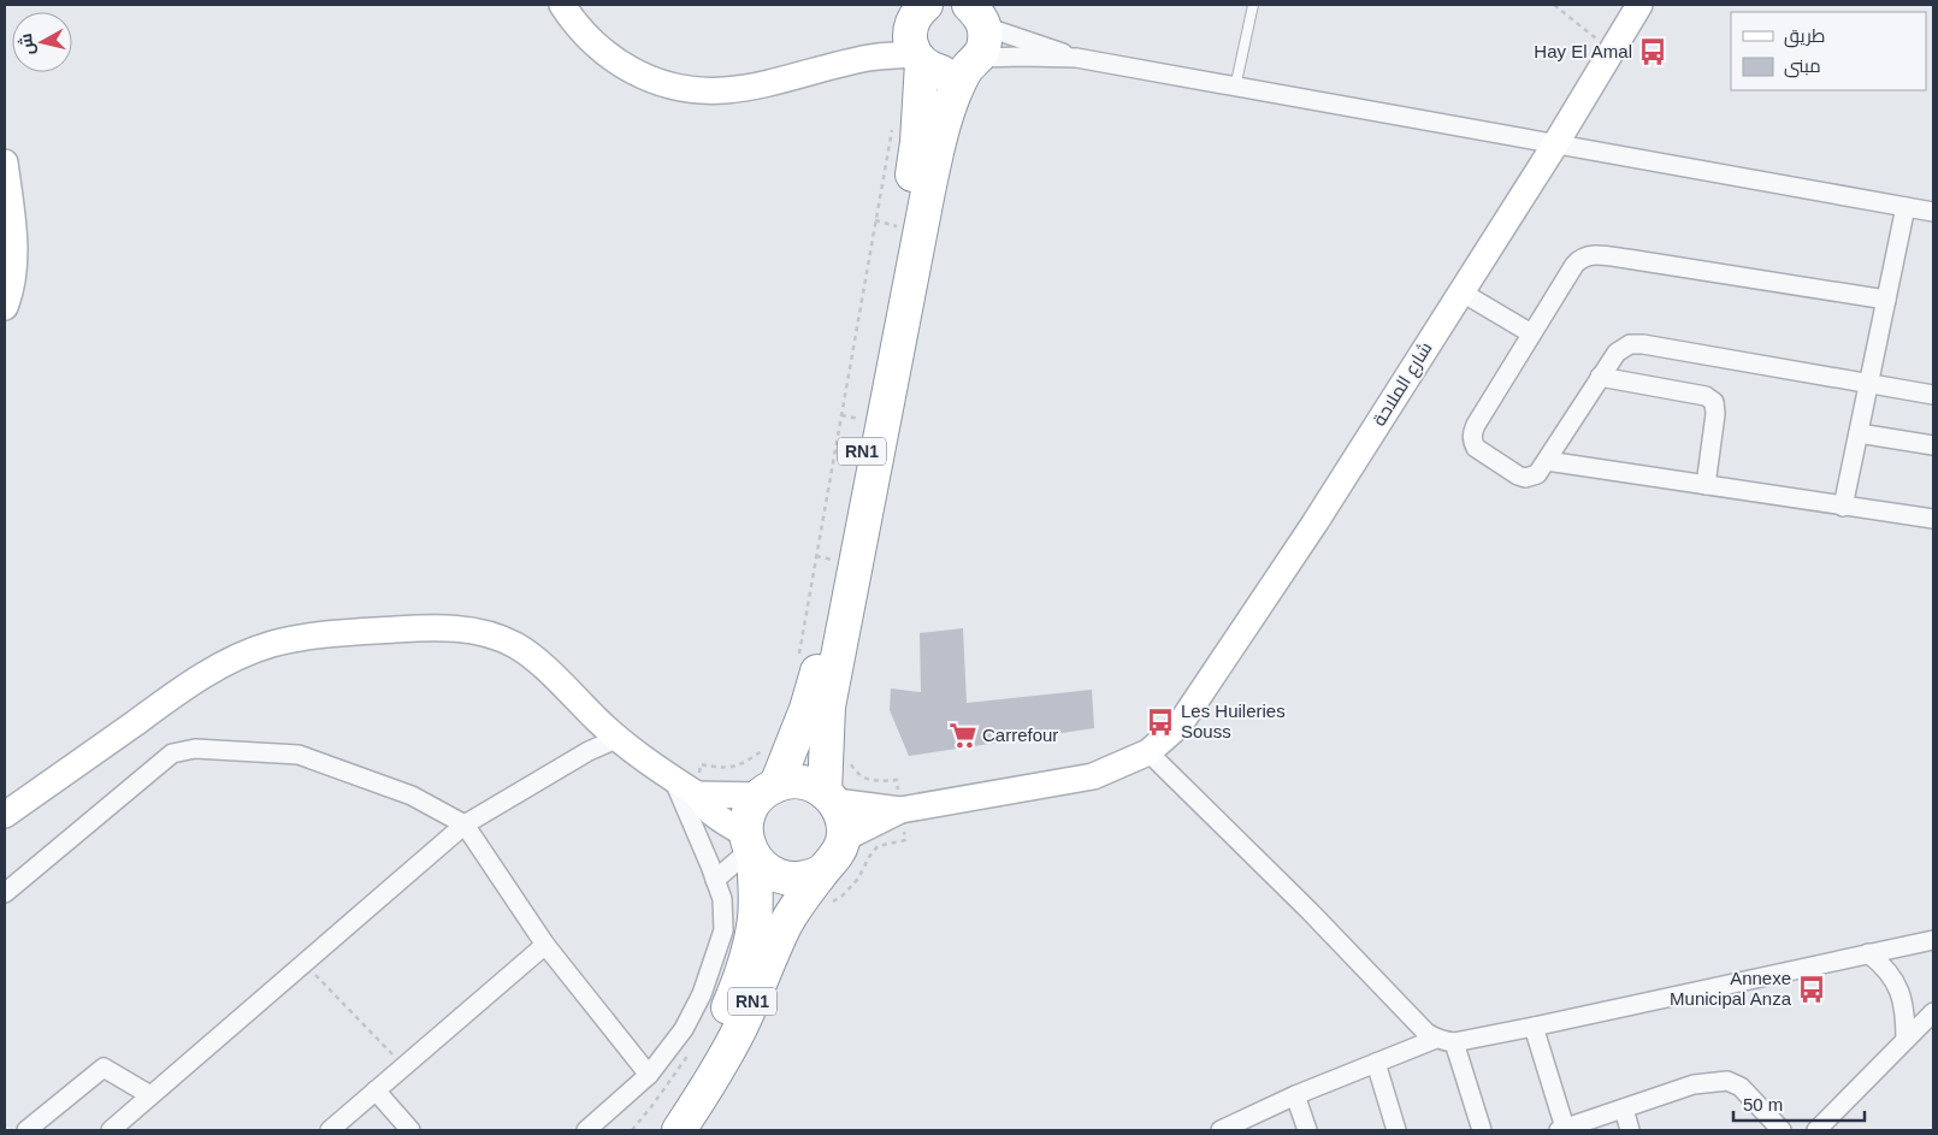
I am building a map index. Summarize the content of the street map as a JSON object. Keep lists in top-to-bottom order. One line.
{"streets":{"highway":["RN1"],"street":["شارع الملاحة"]},"places":{"bus stop":["Hay El Amal","Les Huileries Souss","Annexe Municipal Anza"],"supermarket":["Carrefour"]},"legend":["طريق","مبنى"],"scale_bar":"50 m","north":"left"}
